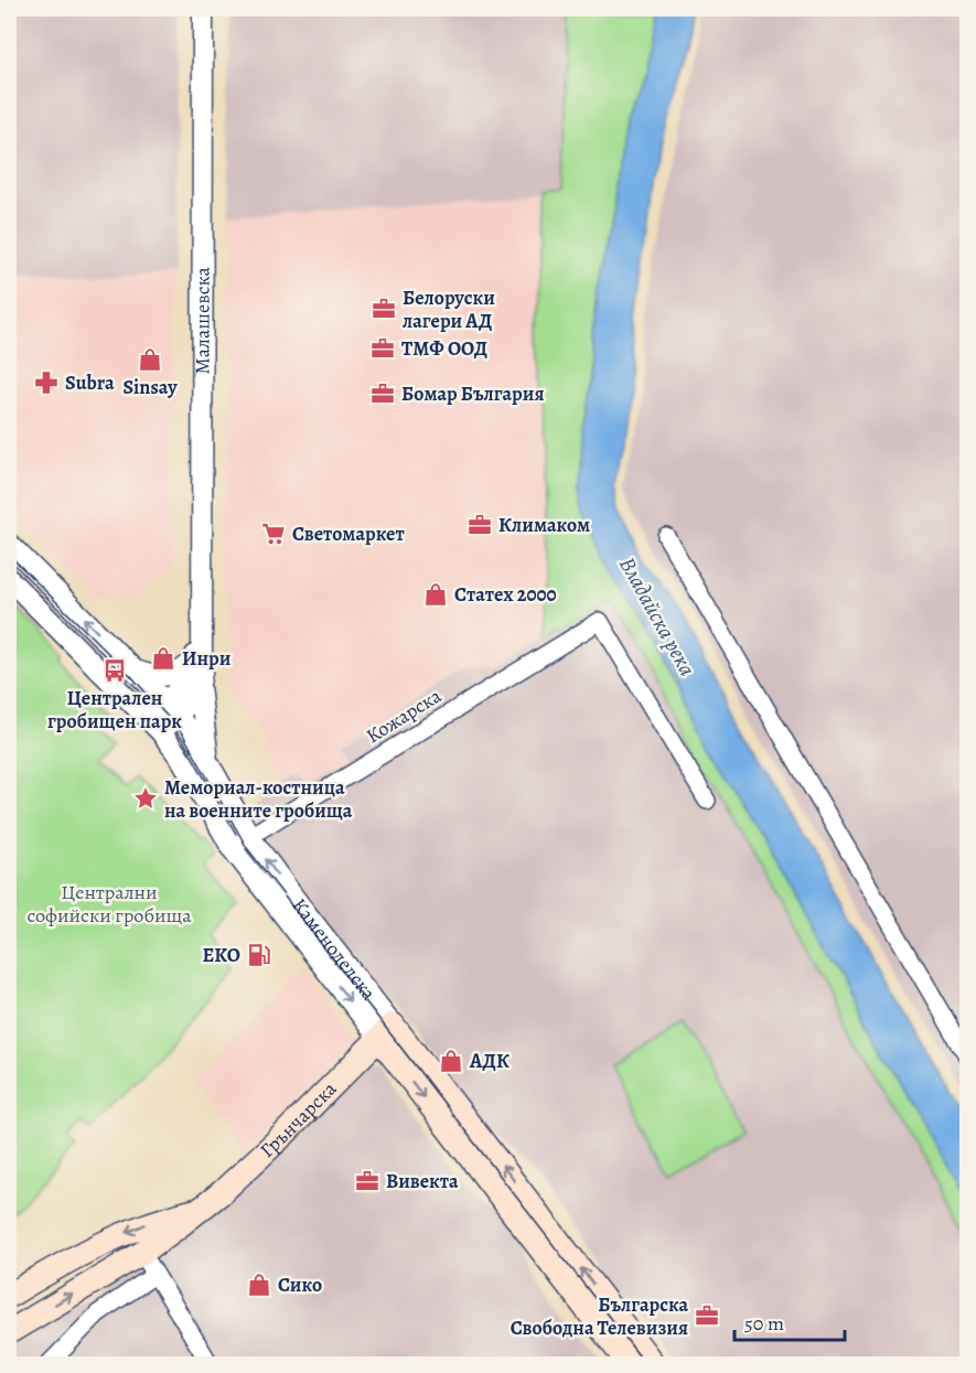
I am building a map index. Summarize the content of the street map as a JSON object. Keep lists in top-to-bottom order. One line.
{"streets":{"main road":["Каменоделска","Грънчарска"],"street":["Малашевска","Кожарска"]},"crossings":[["Малашевска","Каменоделска"],["Кожарска","Каменоделска"],["Каменоделска","Грънчарска"]],"water":["Владайска река"],"parks":["Централни софийски гробища"],"places":{"office":["Белоруски лагери АД","ТМФ ООД","Бомар България","Климаком","Вивекта","Българска Свободна Телевизия"],"shop":["Sinsay","Статех 2000","Инри","АДК","Сико"],"pharmacy":["Subra"],"supermarket":["Светомаркет"],"bus stop":["Централен гробищен парк"],"place":["Мемориал-костница на военните гробища"],"fuel station":["EKO"]},"scale_bar":"50 m"}
